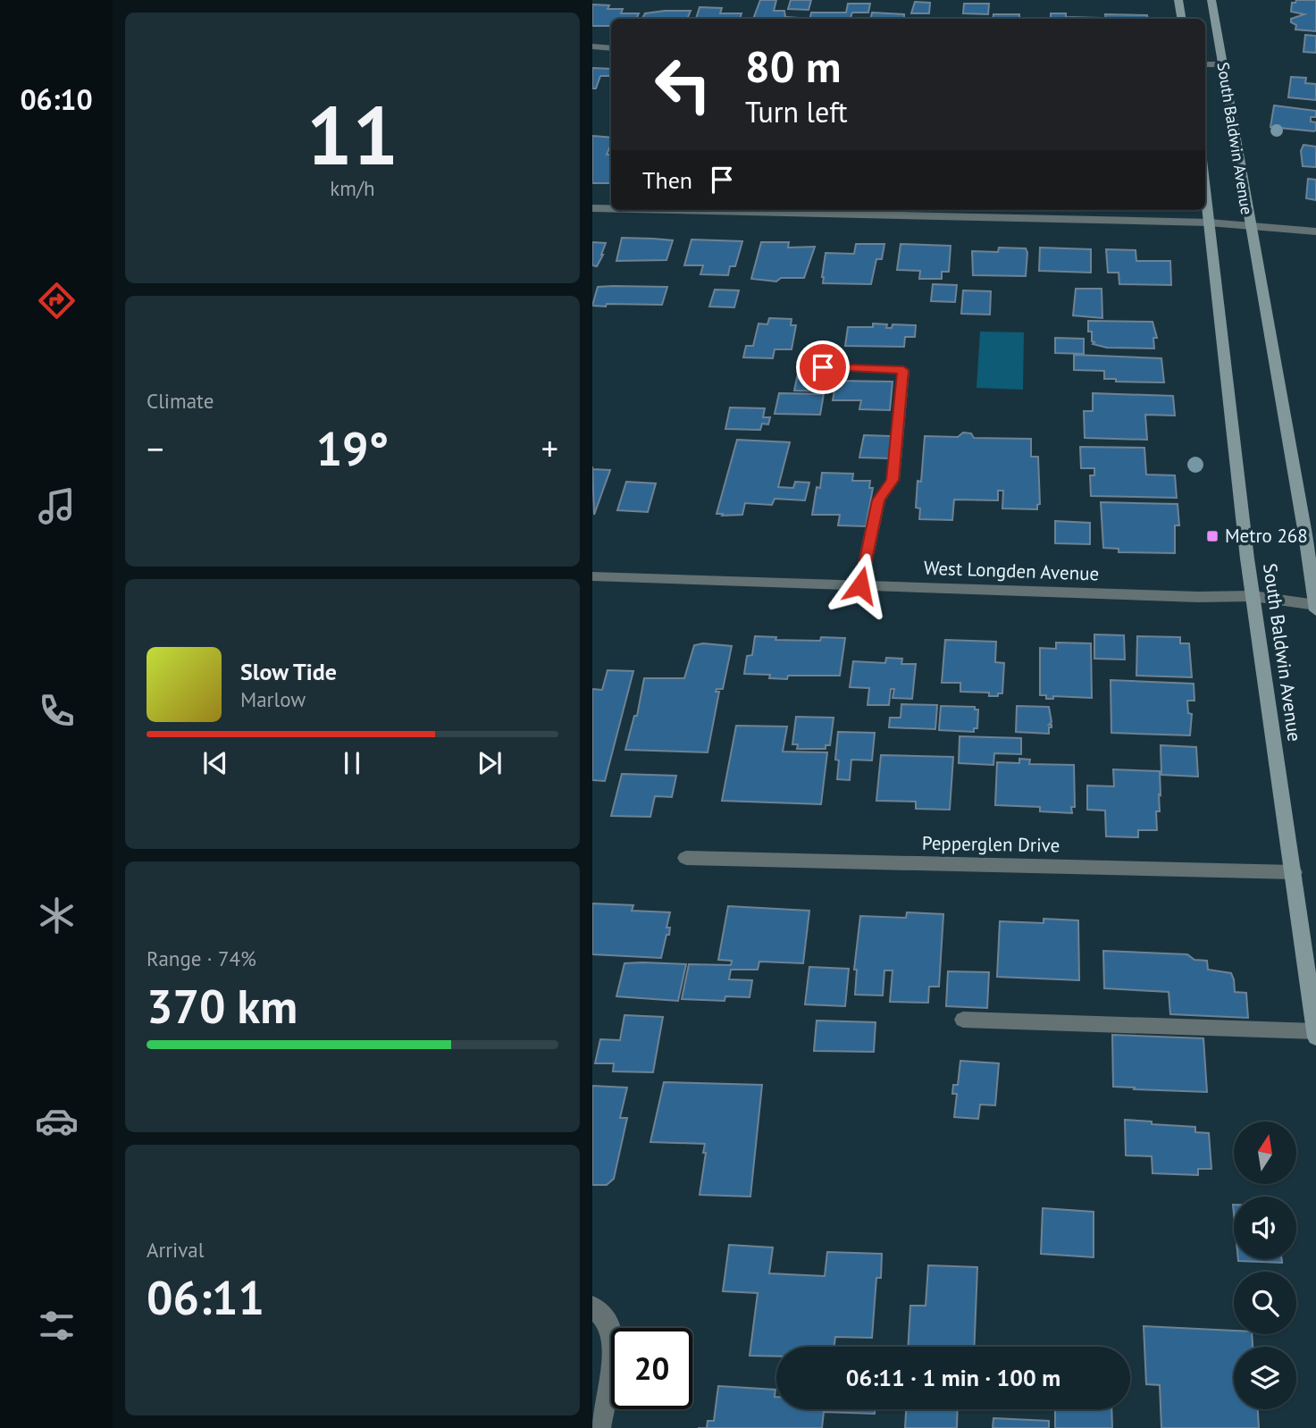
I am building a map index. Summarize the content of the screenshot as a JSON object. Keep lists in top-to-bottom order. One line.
{"streets":{"main road":["South Baldwin Avenue"],"street":["West Longden Avenue","Pepperglen Drive"]},"crossings":[["South Baldwin Avenue","West Longden Avenue"],["South Baldwin Avenue","Pepperglen Drive"]],"places":{"transit":["Metro 268"]},"north":"top","page":{"tabs":"06:10","tile":[["11","km/h"],"Climate",["Range · 74%","370 km"],["Arrival","06:11"]],"turn":["80 m","Turn left"],"then":"Then","heat":["−","19°","+"],"song":["Slow Tide","Marlow"],"limit":"20","trip":"06:11 · 1 min · 100 m"}}
